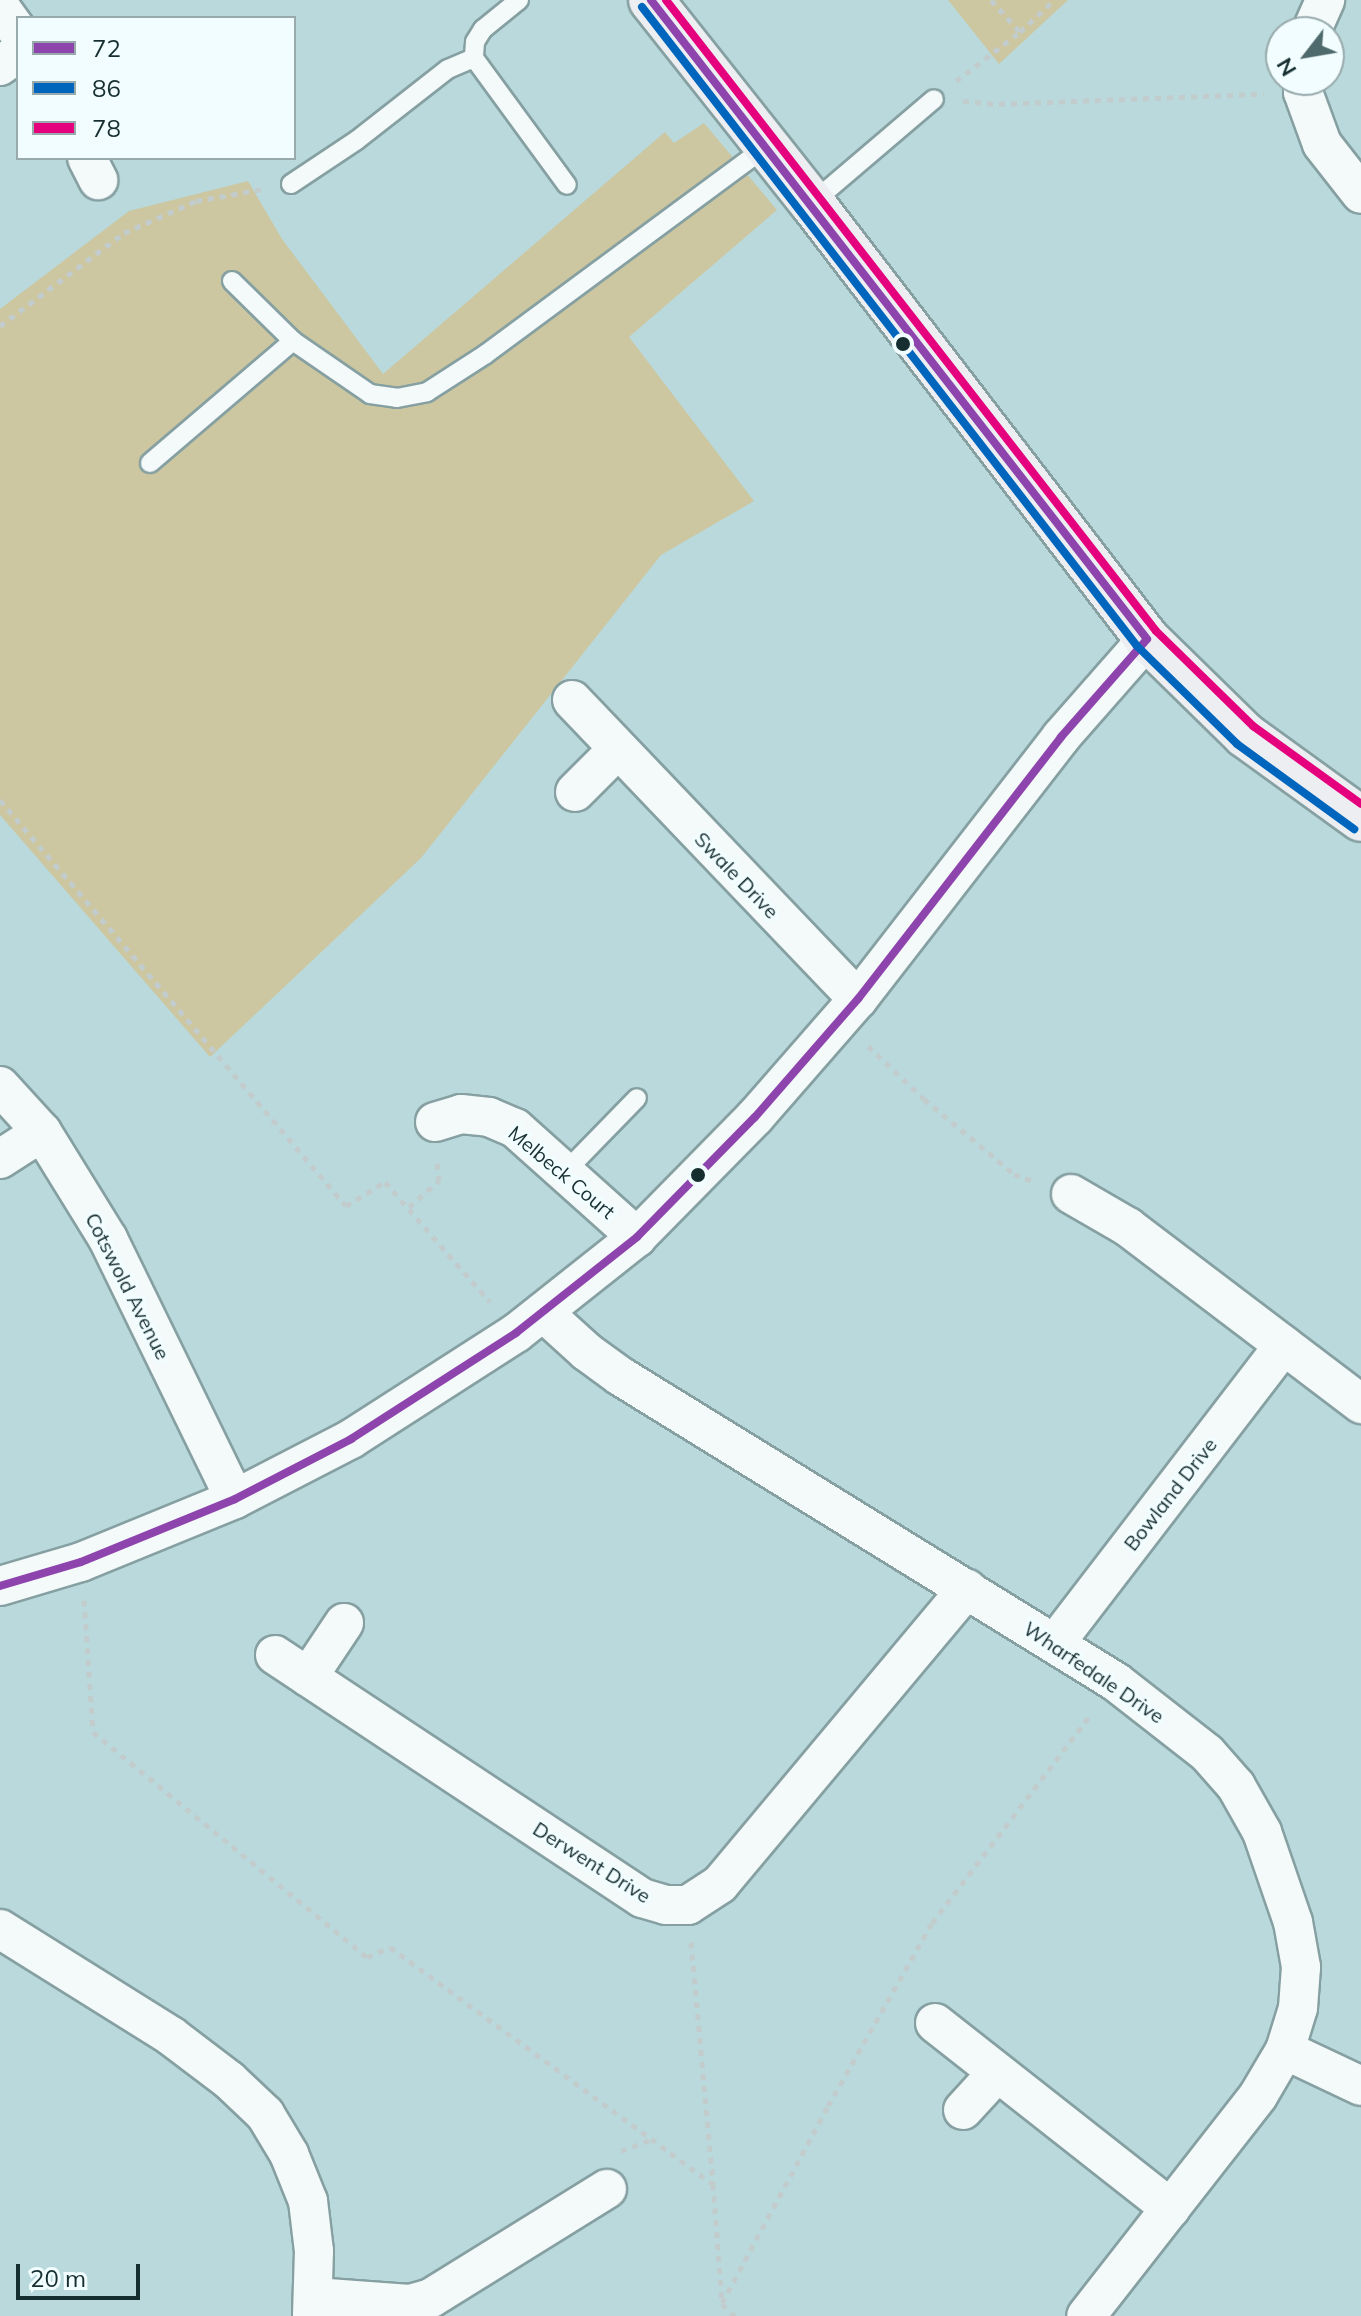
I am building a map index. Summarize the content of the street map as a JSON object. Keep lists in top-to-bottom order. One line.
{"streets":{"street":["Swale Drive","Melbeck Court","Cotswold Avenue","Bowland Drive","Wharfedale Drive","Derwent Drive"]},"crossings":[["Bowland Drive","Wharfedale Drive"]],"lines":["transit line 72","transit line 78","transit line 86"],"legend":["72","86","78"],"scale_bar":"20 m","north":"bottom left"}
